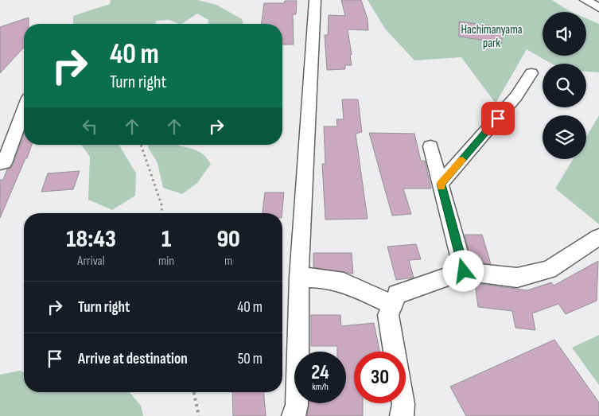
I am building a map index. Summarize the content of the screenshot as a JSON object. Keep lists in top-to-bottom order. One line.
{"parks":["Hachimanyama park"],"page":{"turn":["40 m","Turn right"],"eta":["18:43","Arrival","1","min","90","m"],"list":[{"name":"Turn right","value":"40 m"},{"name":"Arrive at destination","value":"50 m"}],"speed":"24 km/h","limit":"30"}}
